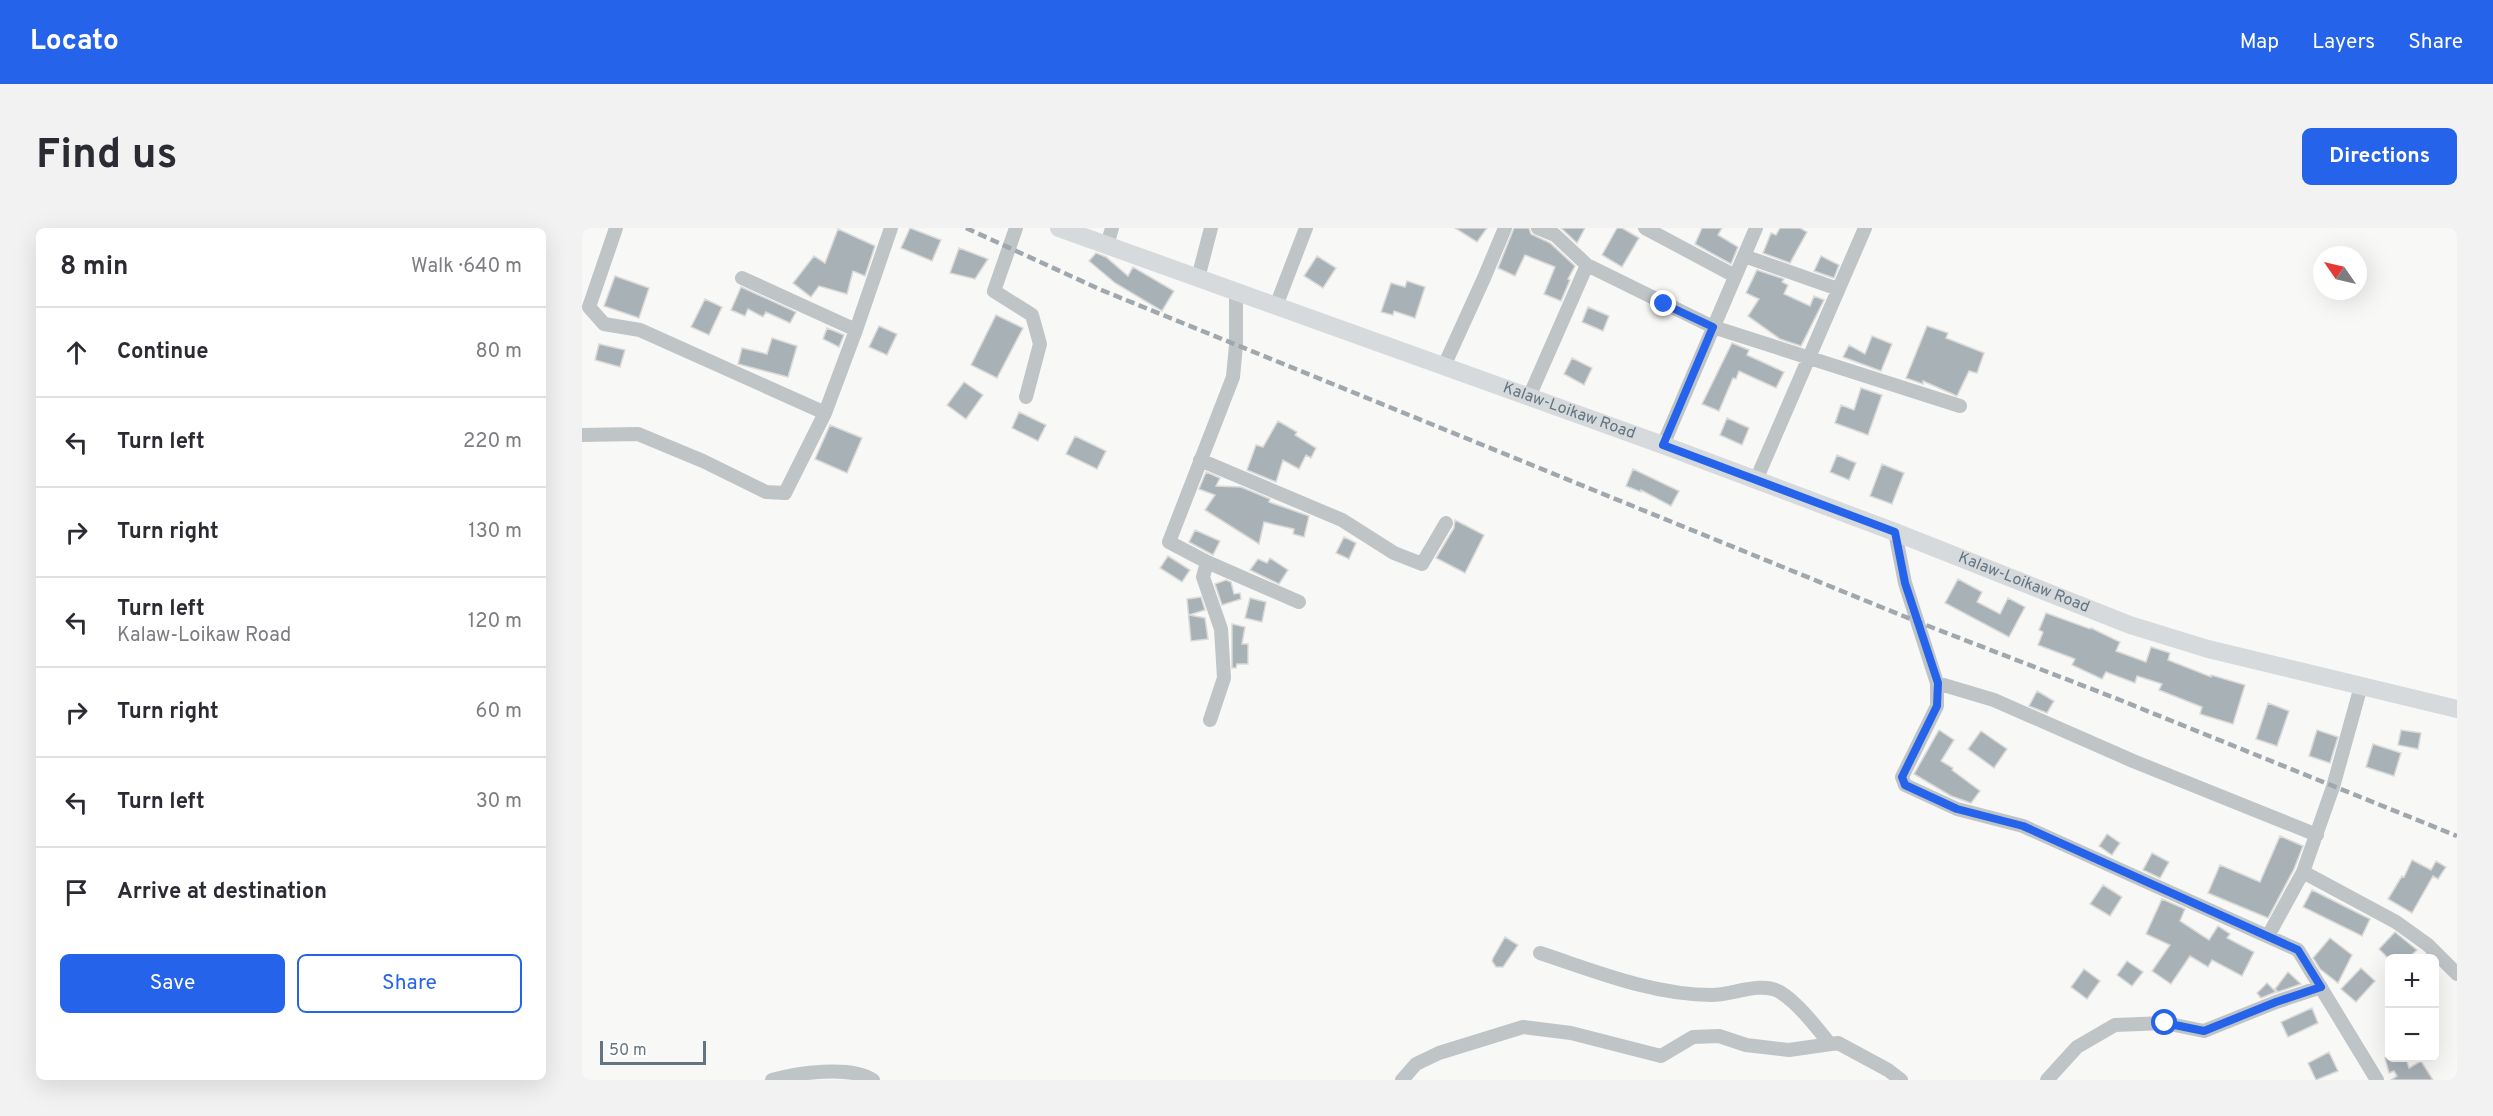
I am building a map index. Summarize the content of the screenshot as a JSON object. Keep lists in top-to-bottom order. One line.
{"streets":{"main road":["Kalaw-Loikaw Road"]},"scale_bar":"50 m","north":"top left","page":{"header":"Locato","nav":["Map","Layers","Share"],"buttons":["Directions",["Save","Share"]],"title":"Find us","heading":["8 min","Walk · 640 m"],"list":[["Continue","80 m"],["Turn left","220 m"],["Turn right","130 m"],["Turn left","Kalaw-Loikaw Road","120 m"],["Turn right","60 m"],["Turn left","30 m"],"Arrive at destination"],"map_buttons":["+","−"],"scale":"50 m"}}
